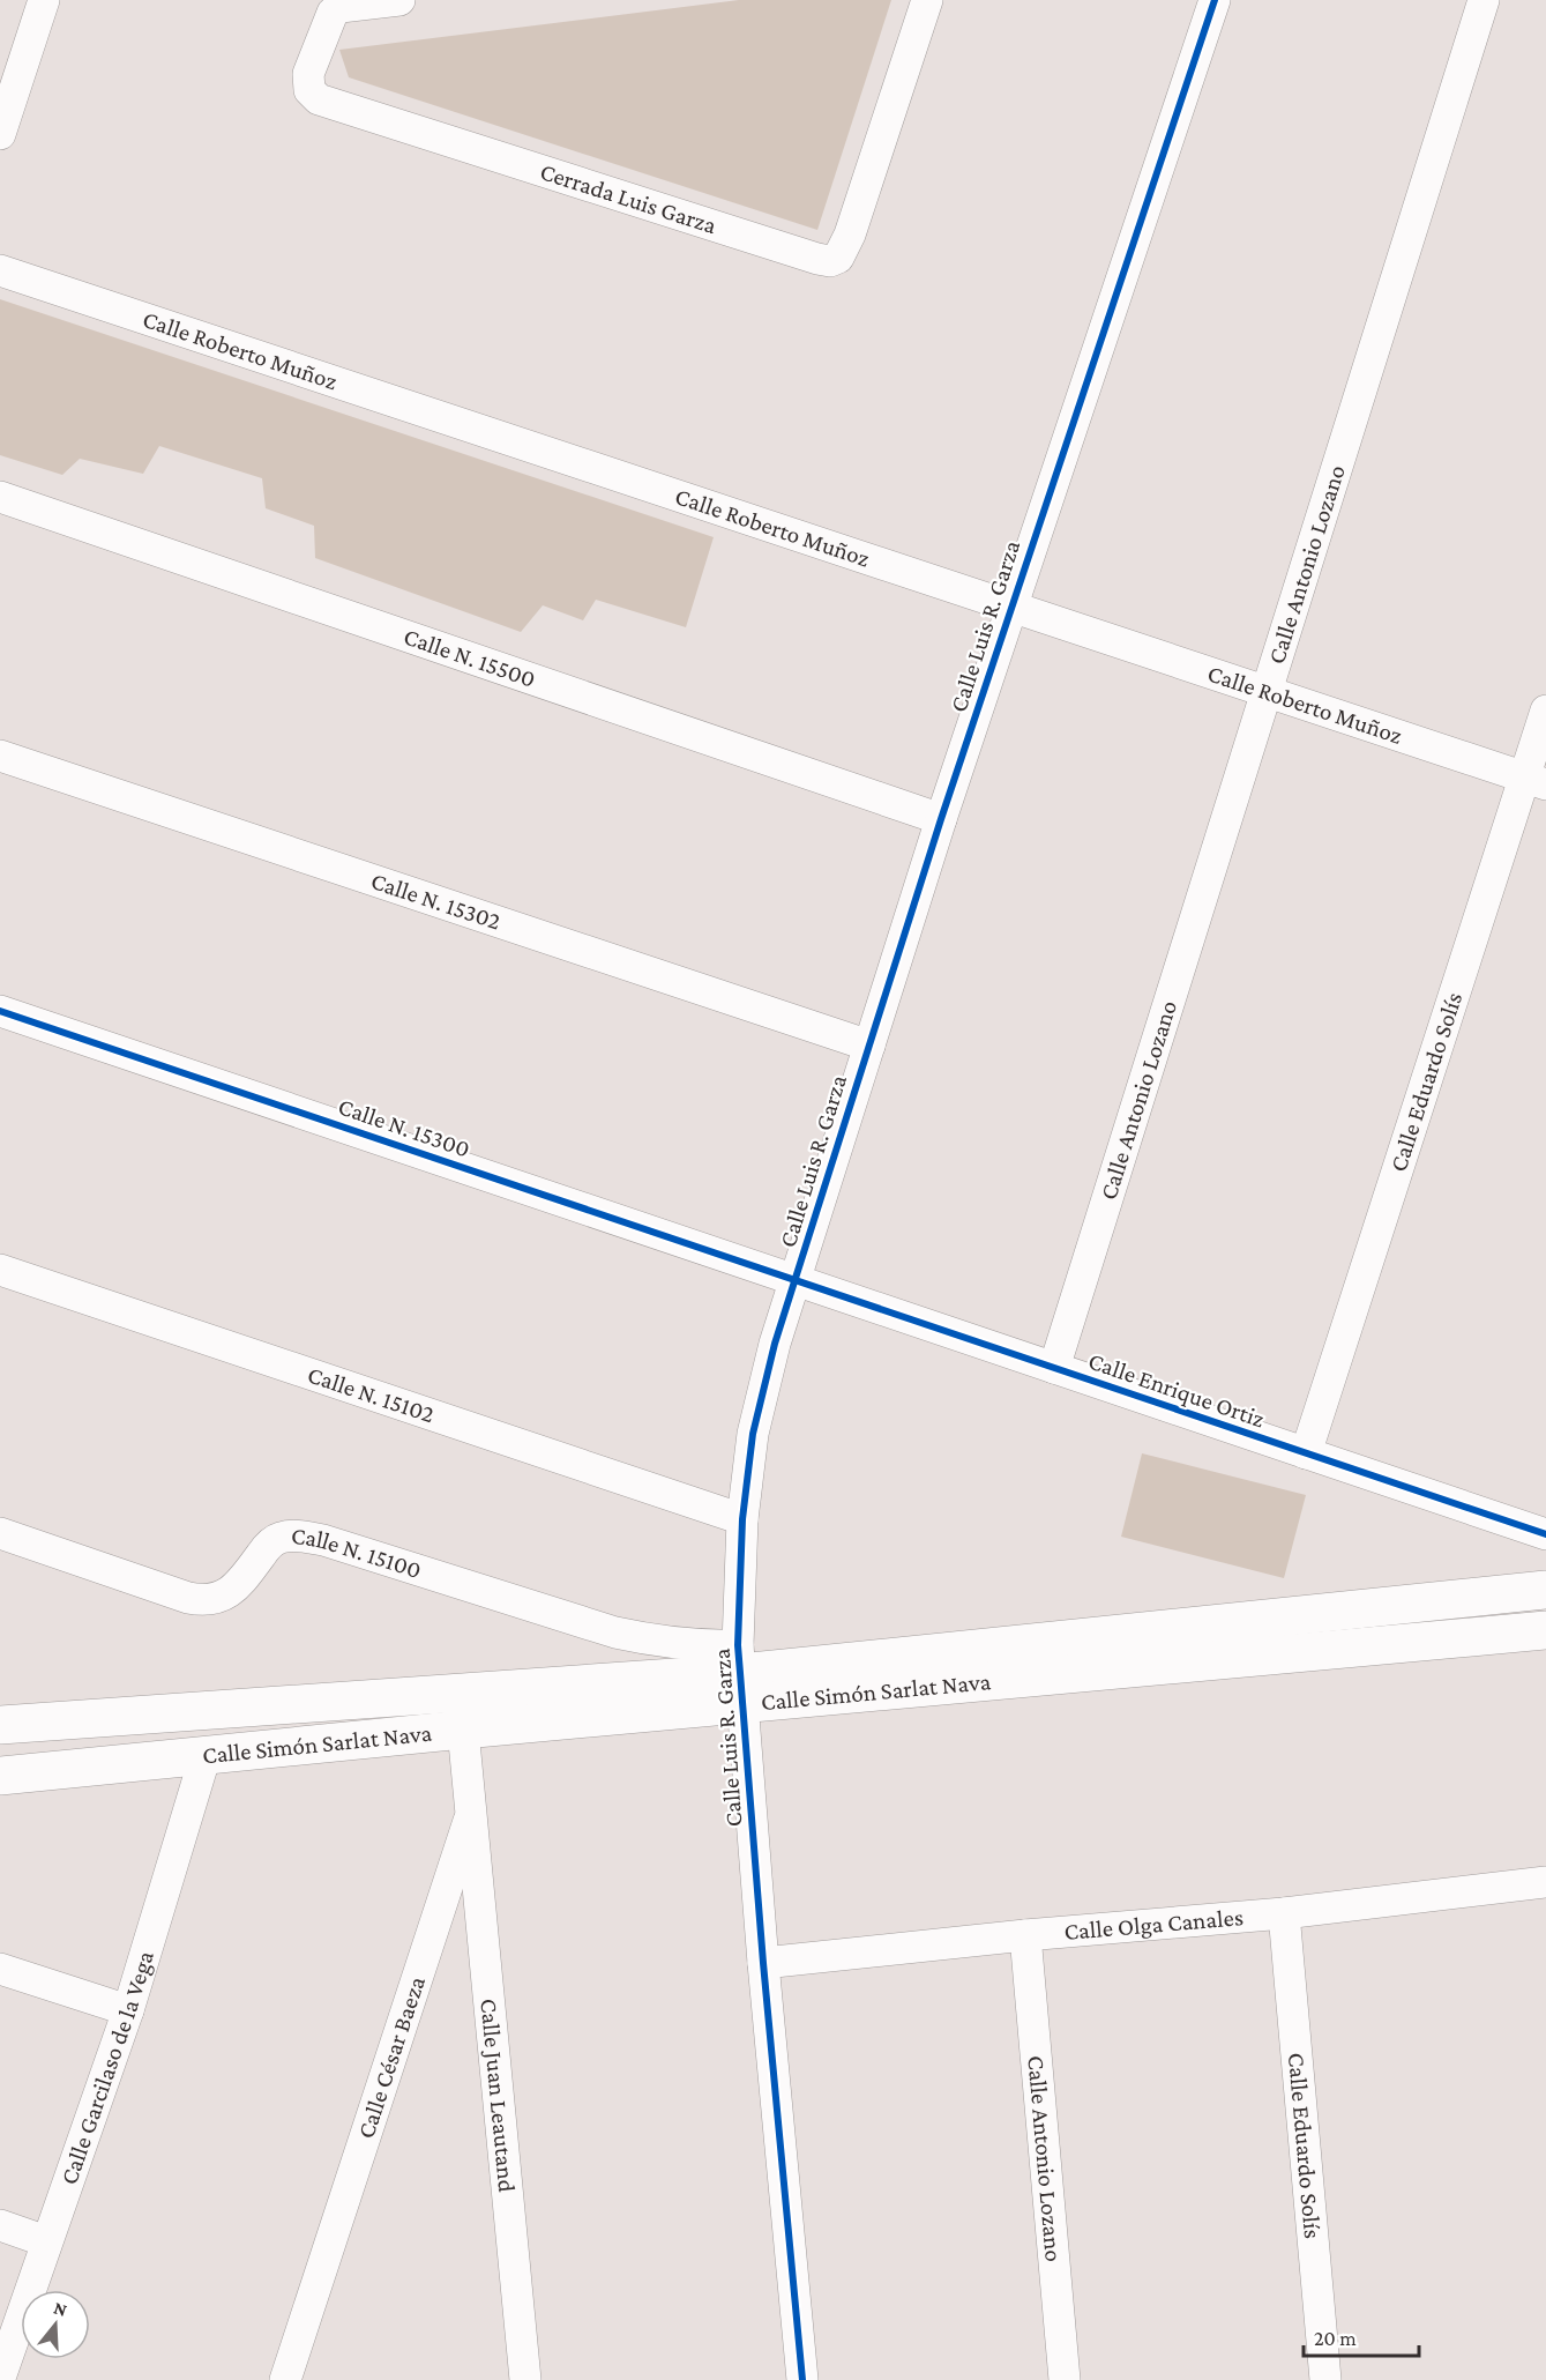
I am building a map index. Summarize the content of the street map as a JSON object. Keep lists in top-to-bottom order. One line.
{"streets":{"street":["Cerrada Luis Garza","Calle Roberto Muñoz","Calle Antonio Lozano","Calle Luis R. Garza","Calle N. 15500","Calle N. 15302","Calle Eduardo Solís","Calle N. 15300","Calle Enrique Ortiz","Calle N. 15102","Calle N. 15100","Calle Simón Sarlat Nava","Calle Olga Canales","Calle César Baeza","Calle Garcilaso de la Vega","Calle Juan Leautand"]},"crossings":[["Calle Roberto Muñoz","Calle Antonio Lozano"],["Calle Roberto Muñoz","Calle Luis R. Garza"],["Calle Roberto Muñoz","Calle Eduardo Solís"],["Calle Antonio Lozano","Calle Enrique Ortiz"],["Calle Antonio Lozano","Calle Olga Canales"],["Calle Luis R. Garza","Calle N. 15500"],["Calle Luis R. Garza","Calle N. 15302"],["Calle Luis R. Garza","Calle N. 15300"],["Calle Luis R. Garza","Calle Enrique Ortiz"],["Calle Luis R. Garza","Calle N. 15102"],["Calle Luis R. Garza","Calle N. 15100"],["Calle Luis R. Garza","Calle Simón Sarlat Nava"],["Calle Luis R. Garza","Calle Olga Canales"],["Calle Eduardo Solís","Calle Enrique Ortiz"],["Calle Eduardo Solís","Calle Olga Canales"],["Calle N. 15300","Calle Enrique Ortiz"],["Calle N. 15100","Calle Simón Sarlat Nava"],["Calle Simón Sarlat Nava","Calle César Baeza"],["Calle Simón Sarlat Nava","Calle Garcilaso de la Vega"],["Calle César Baeza","Calle Juan Leautand"]],"scale_bar":"20 m","north":"top"}
